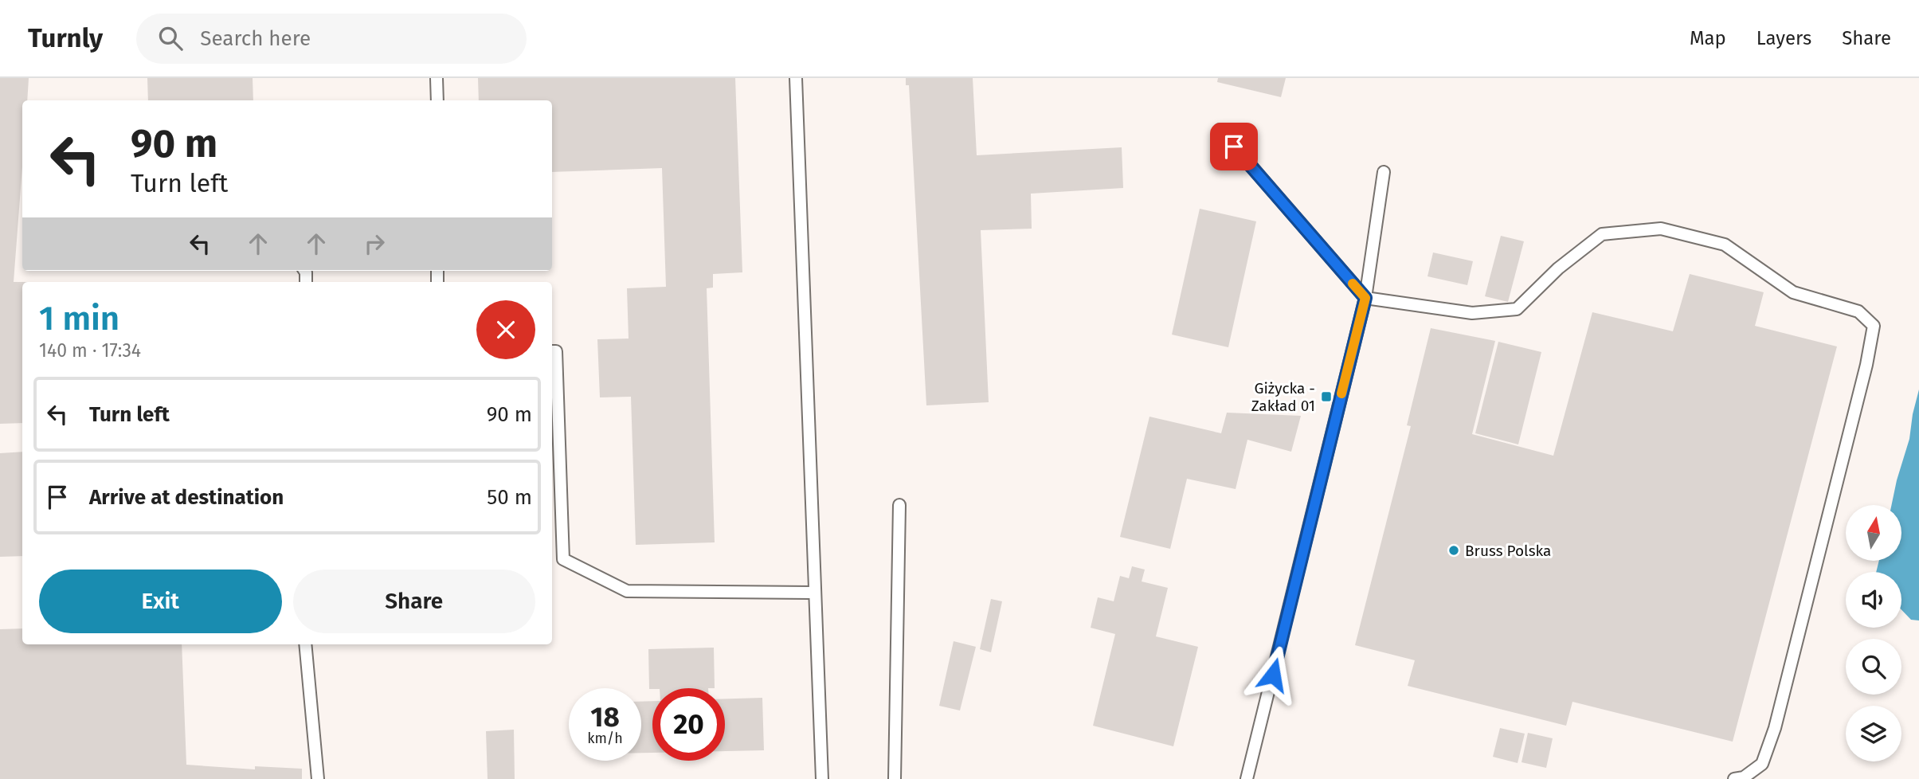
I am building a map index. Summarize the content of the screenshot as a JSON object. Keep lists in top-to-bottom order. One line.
{"places":{"transit":["Giżycka - Zakład 01"],"other":["Bruss Polska"]},"north":"top","page":{"header":"Turnly","search":"Search here","nav":["Map","Layers","Share"],"turn":["90 m","Turn left"],"heading":["1 min","140 m · 17:34"],"list":[{"name":"Turn left","value":"90 m"},{"name":"Arrive at destination","value":"50 m"}],"buttons":["Exit","Share"],"speed":"18 km/h","limit":"20"}}
